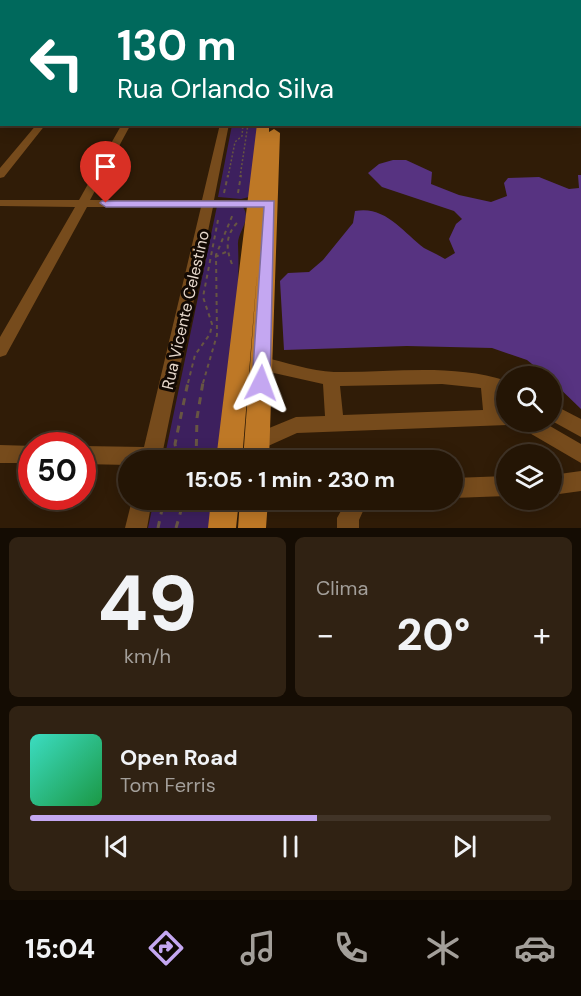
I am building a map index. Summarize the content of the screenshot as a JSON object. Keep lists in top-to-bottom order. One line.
{"streets":{"street":["Rua Vicente Celestino"]},"page":{"turn":["130 m","Rua Orlando Silva"],"limit":"50","trip":"15:05 · 1 min · 230 m","tile":[["49","km/h"],"Clima"],"heat":["−","20°","+"],"song":["Open Road","Tom Ferris"],"tabs":"15:04"}}
